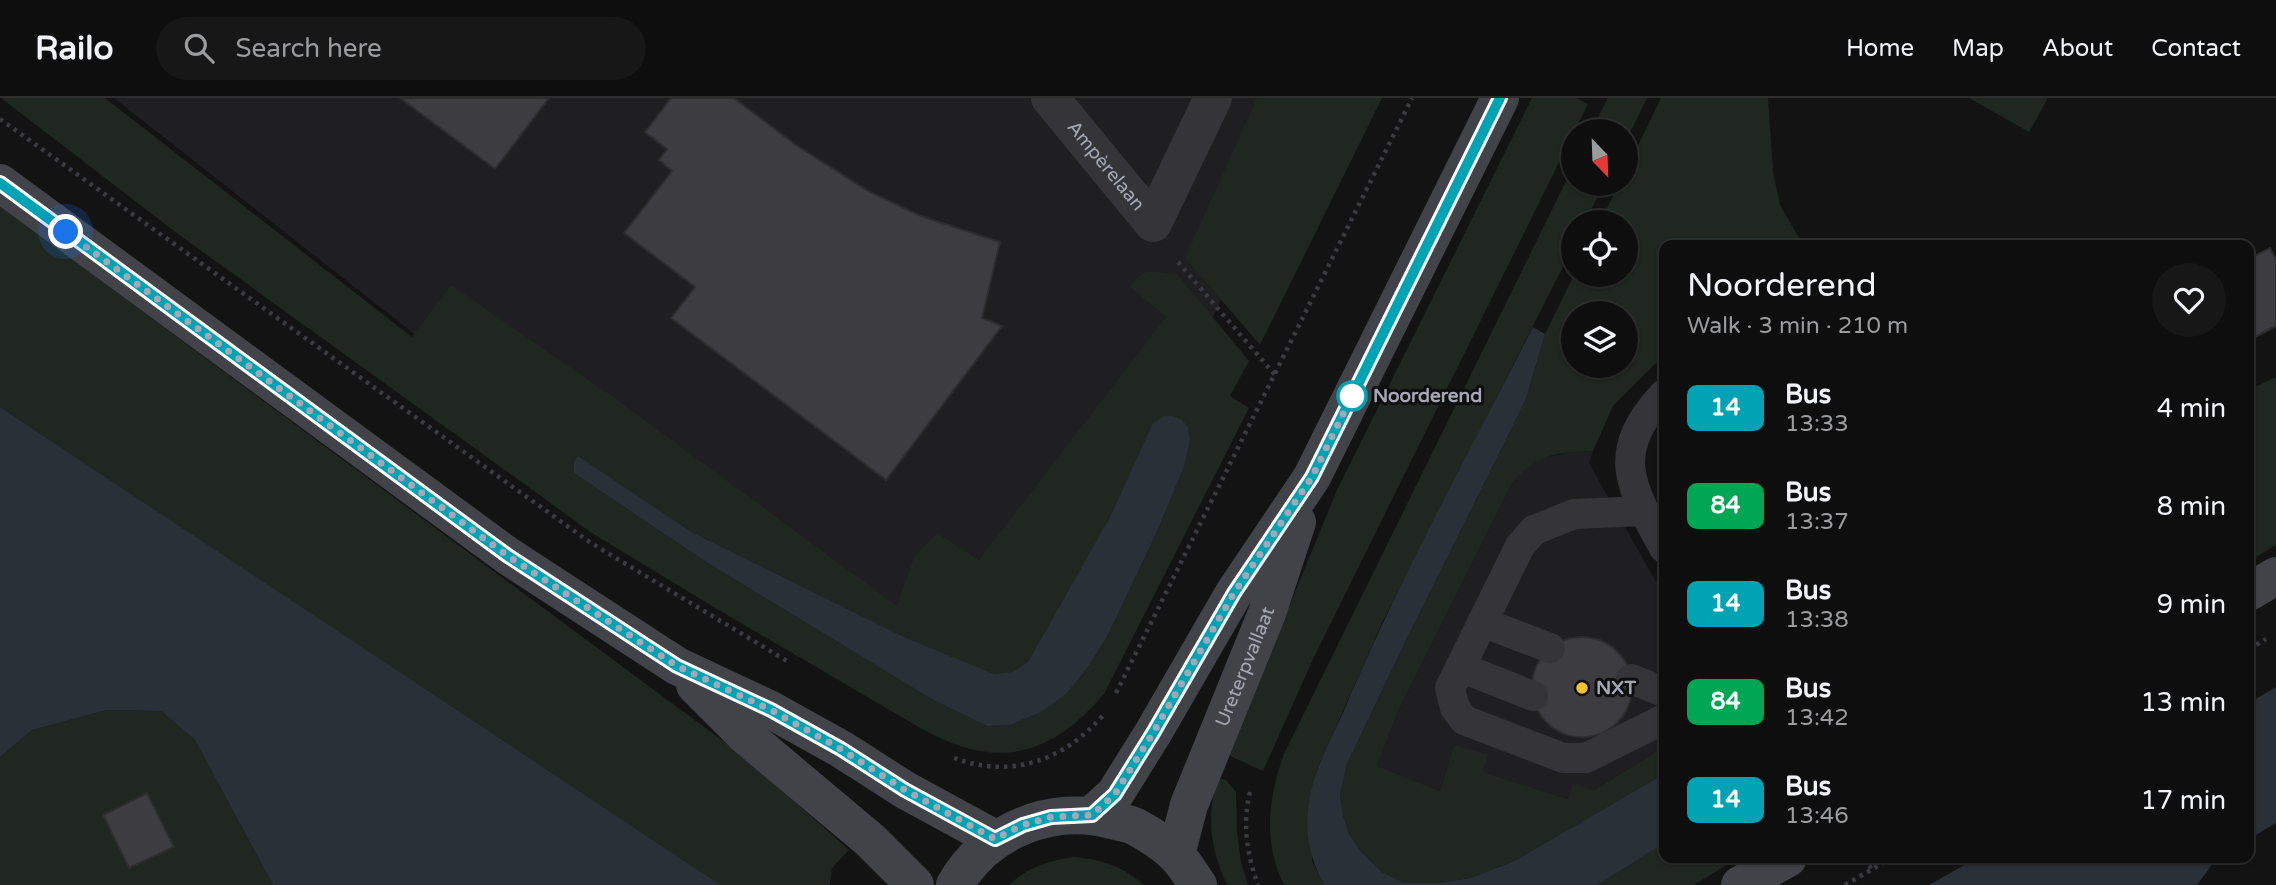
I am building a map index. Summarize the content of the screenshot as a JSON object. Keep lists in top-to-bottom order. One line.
{"streets":{"street":["Ampèrelaan","Ureterpvallaat"]},"places":["Noorderend","NXT"],"lines":["bus line 14"],"north":"bottom right","page":{"header":"Railo","search":"Search here","nav":["Home","Map","About","Contact"],"heading":["Noorderend","Walk · 3 min · 210 m"],"list":[{"mark":"14","name":"Bus","note":"13:33","value":"4 min"},{"mark":"84","name":"Bus","note":"13:37","value":"8 min"},{"mark":"14","name":"Bus","note":"13:38","value":"9 min"},{"mark":"84","name":"Bus","note":"13:42","value":"13 min"},{"mark":"14","name":"Bus","note":"13:46","value":"17 min"}]}}
